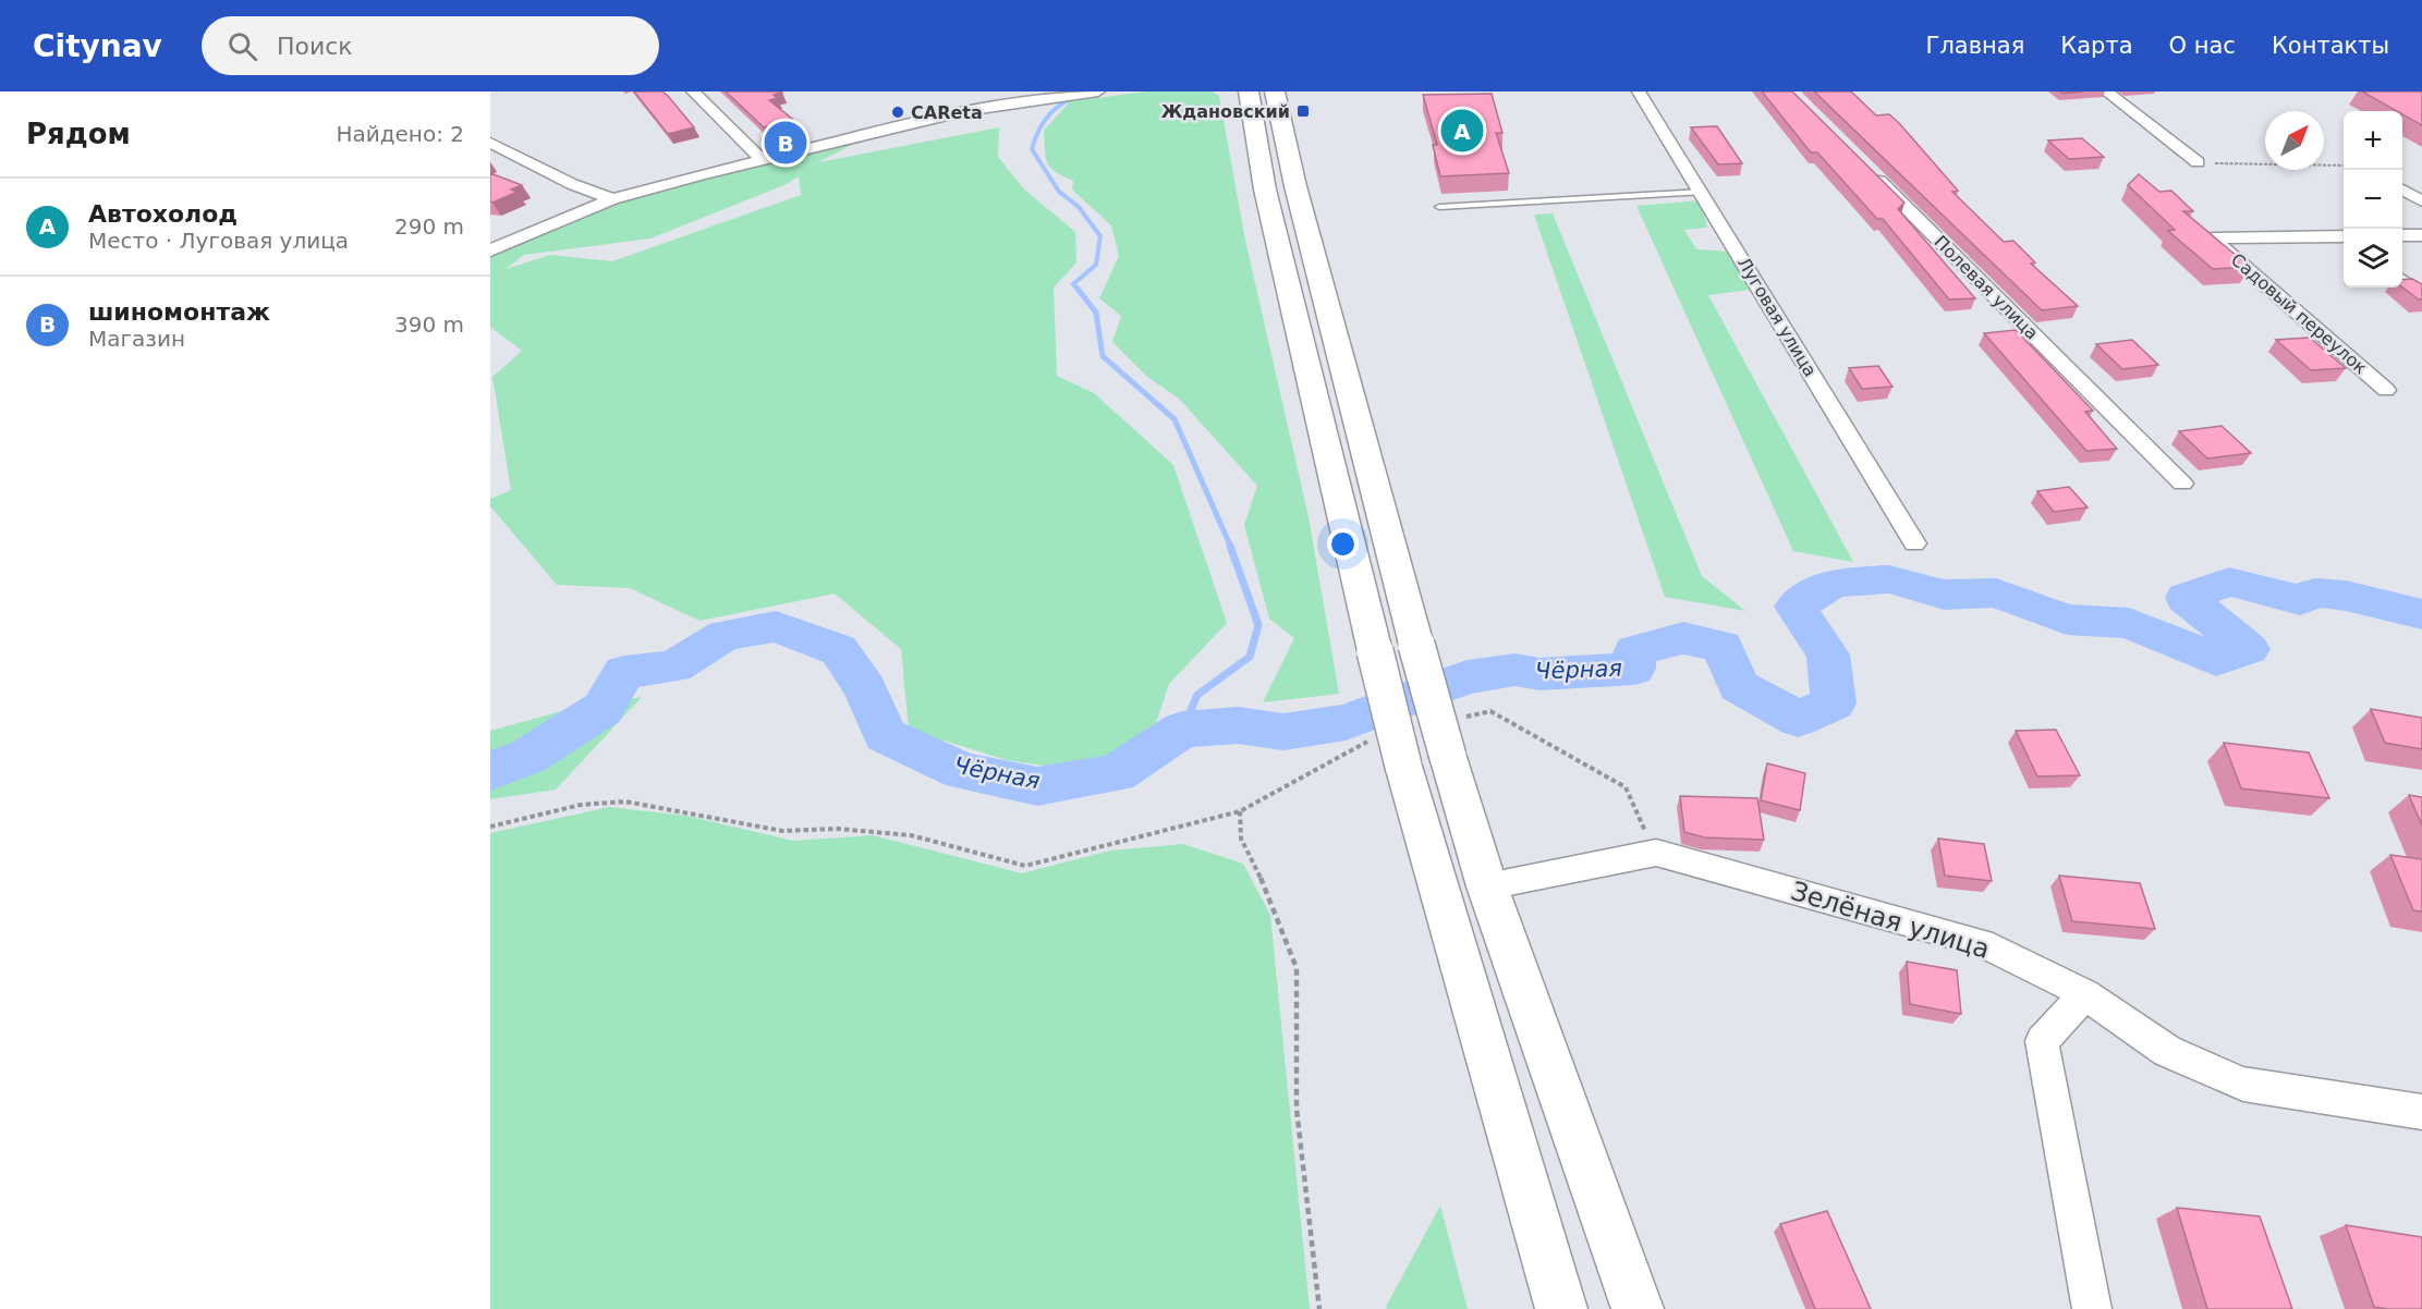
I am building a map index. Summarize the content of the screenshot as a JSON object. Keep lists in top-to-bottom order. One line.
{"streets":{"street":["Полевая улица","Садовый переулок","Луговая улица","Зелёная улица"]},"water":["Чёрная"],"places":{"transit":["Ждановский"],"other":["CAReta"]},"north":"top right","page":{"header":"Citynav","search":"Поиск","nav":["Главная","Карта","О нас","Контакты"],"heading":["Рядом","Найдено: 2"],"pins":["A","B"],"map_buttons":["+","−"],"list":[{"mark":"A","name":"Автохолод","note":"Место · Луговая улица","value":"290 m"},{"mark":"B","name":"шиномонтаж","note":"Магазин","value":"390 m"}]}}
